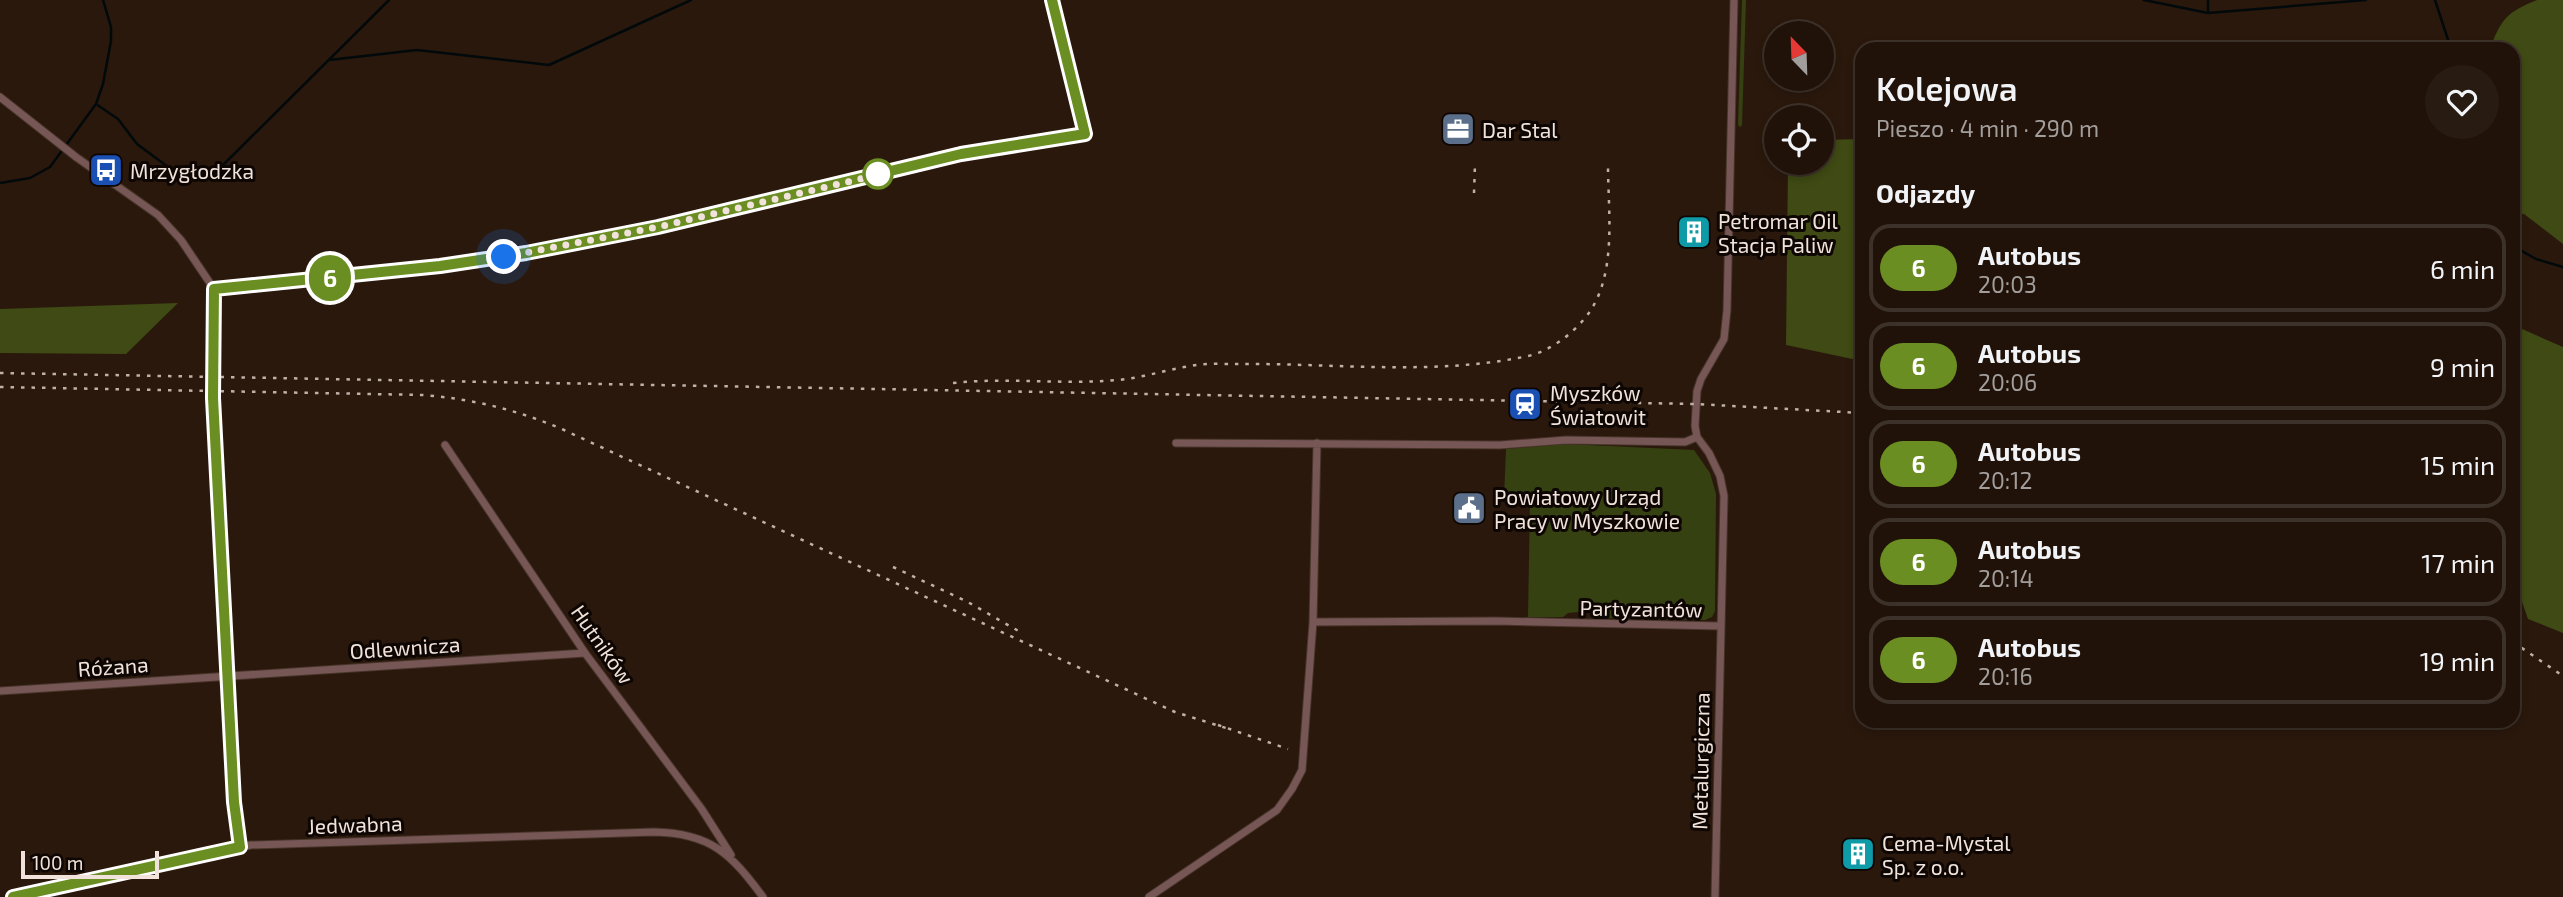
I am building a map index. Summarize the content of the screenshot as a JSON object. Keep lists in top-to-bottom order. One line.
{"streets":{"street":["Partyzantów","Hutników","Odlewnicza","Różana","Metalurgiczna","Jedwabna"]},"crossings":[["Partyzantów","Metalurgiczna"],["Hutników","Odlewnicza"],["Hutników","Jedwabna"],["Odlewnicza","Różana"]],"places":{"office":["Dar Stal"],"bus stop":["Mrzygłodzka"],"building":["Petromar Oil Stacja Paliw","Cema-Mystal Sp. z o.o."],"station":["Myszków Światowit"],"public building":["Powiatowy Urząd Pracy w Myszkowie"]},"lines":["bus line 6"],"scale_bar":"100 m","north":"top left","page":{"on_map":"6","heading":[["Kolejowa","Pieszo · 4 min · 290 m"],"Odjazdy"],"list":[{"mark":"6","name":"Autobus","note":"20:03","value":"6 min"},{"mark":"6","name":"Autobus","note":"20:06","value":"9 min"},{"mark":"6","name":"Autobus","note":"20:12","value":"15 min"},{"mark":"6","name":"Autobus","note":"20:14","value":"17 min"},{"mark":"6","name":"Autobus","note":"20:16","value":"19 min"}],"scale":"100 m"}}
